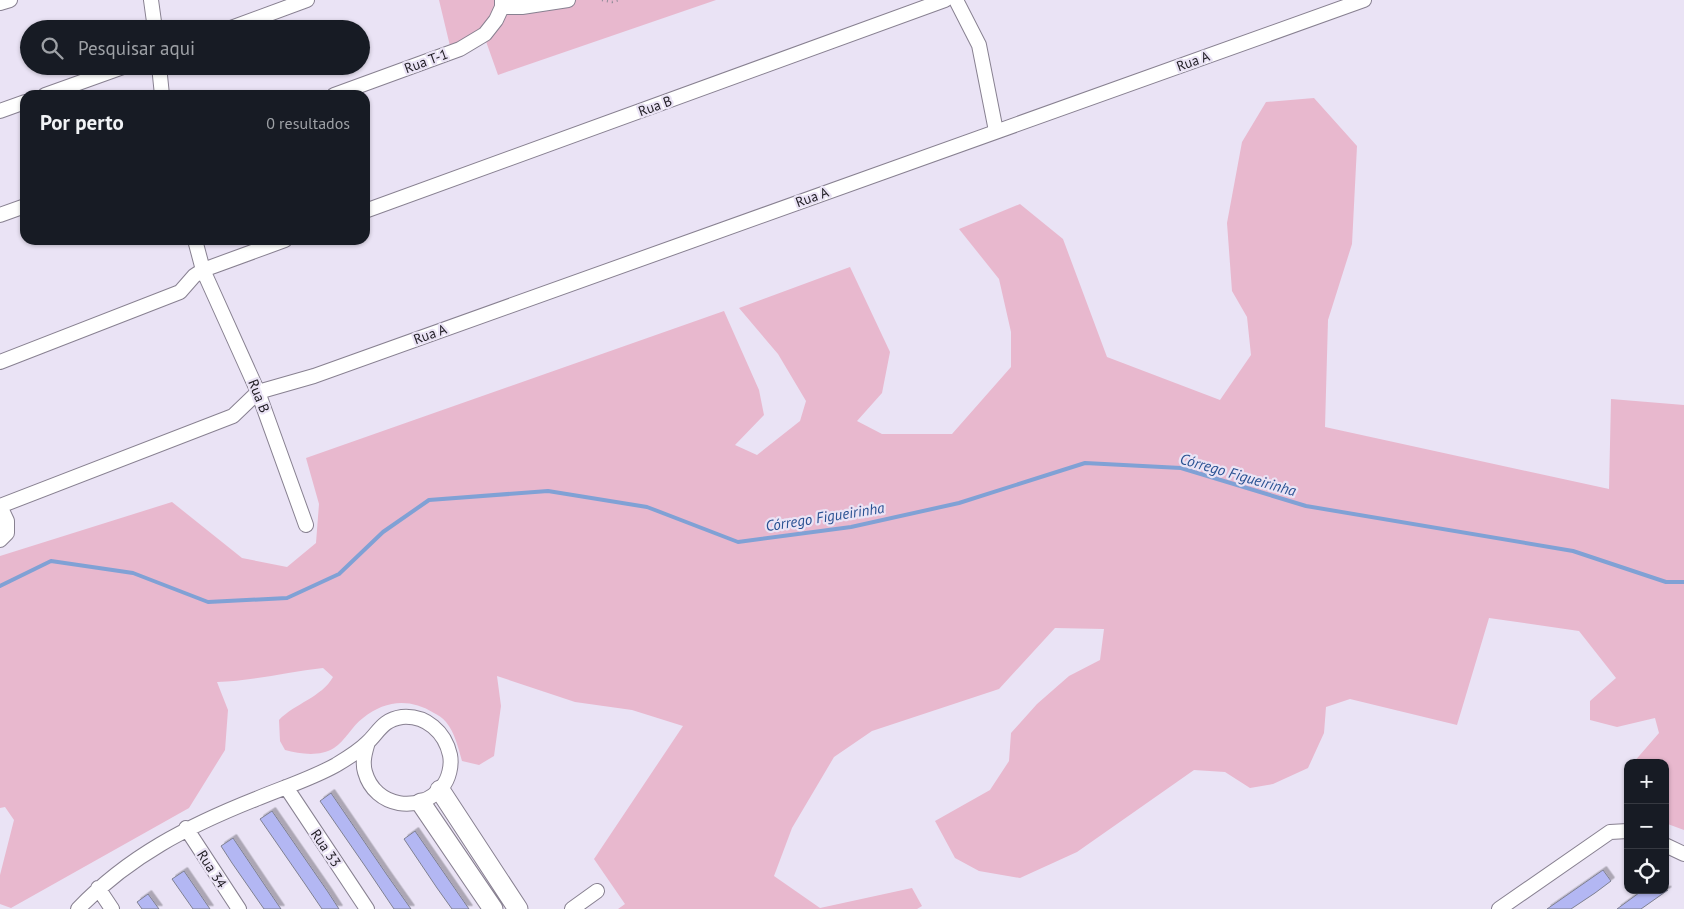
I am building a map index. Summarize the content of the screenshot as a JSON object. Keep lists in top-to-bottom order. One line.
{"streets":{"street":["Rua T-1","Rua A","Rua B","Rua 33","Rua 34"]},"crossings":[["Rua A","Rua B"]],"water":["Córrego Figueirinha"],"page":{"search":"Pesquisar aqui","heading":["Por perto","0 resultados"],"map_buttons":["+","−"]}}
